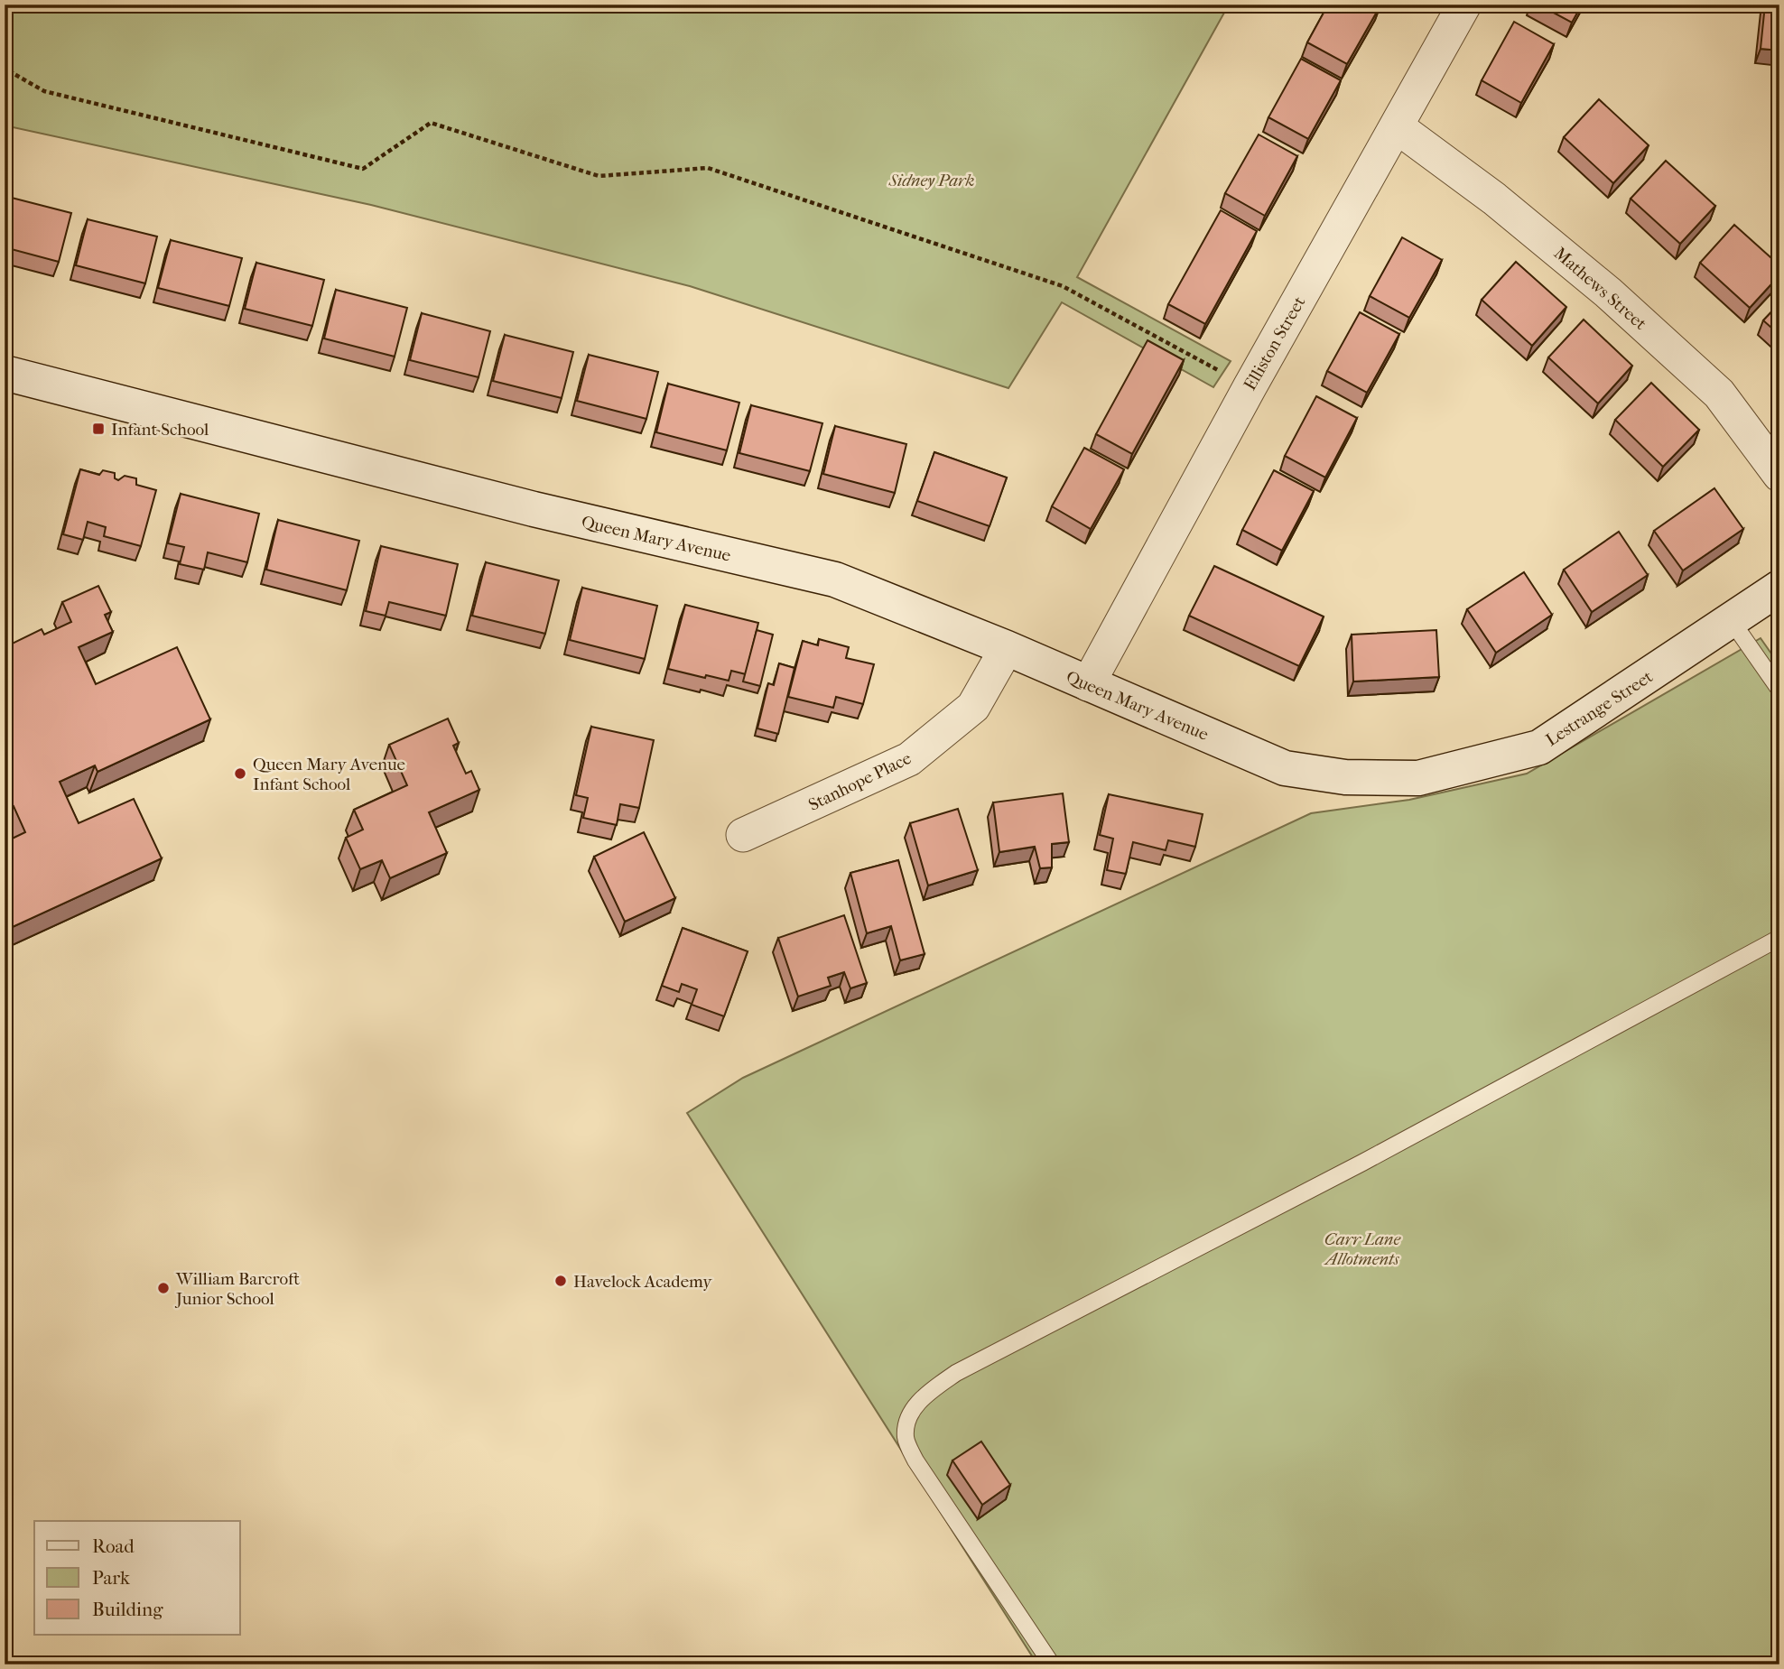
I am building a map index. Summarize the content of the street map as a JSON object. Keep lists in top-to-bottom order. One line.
{"streets":{"street":["Mathews Street","Elliston Street","Queen Mary Avenue","Lestrange Street","Stanhope Place"]},"crossings":[["Mathews Street","Elliston Street"],["Elliston Street","Queen Mary Avenue"],["Queen Mary Avenue","Lestrange Street"],["Queen Mary Avenue","Stanhope Place"]],"parks":["Sidney Park","Carr Lane Allotments"],"places":{"transit":["Infant School"],"other":["Queen Mary Avenue Infant School","Havelock Academy","William Barcroft Junior School"]},"legend":["Road","Park","Building"]}
